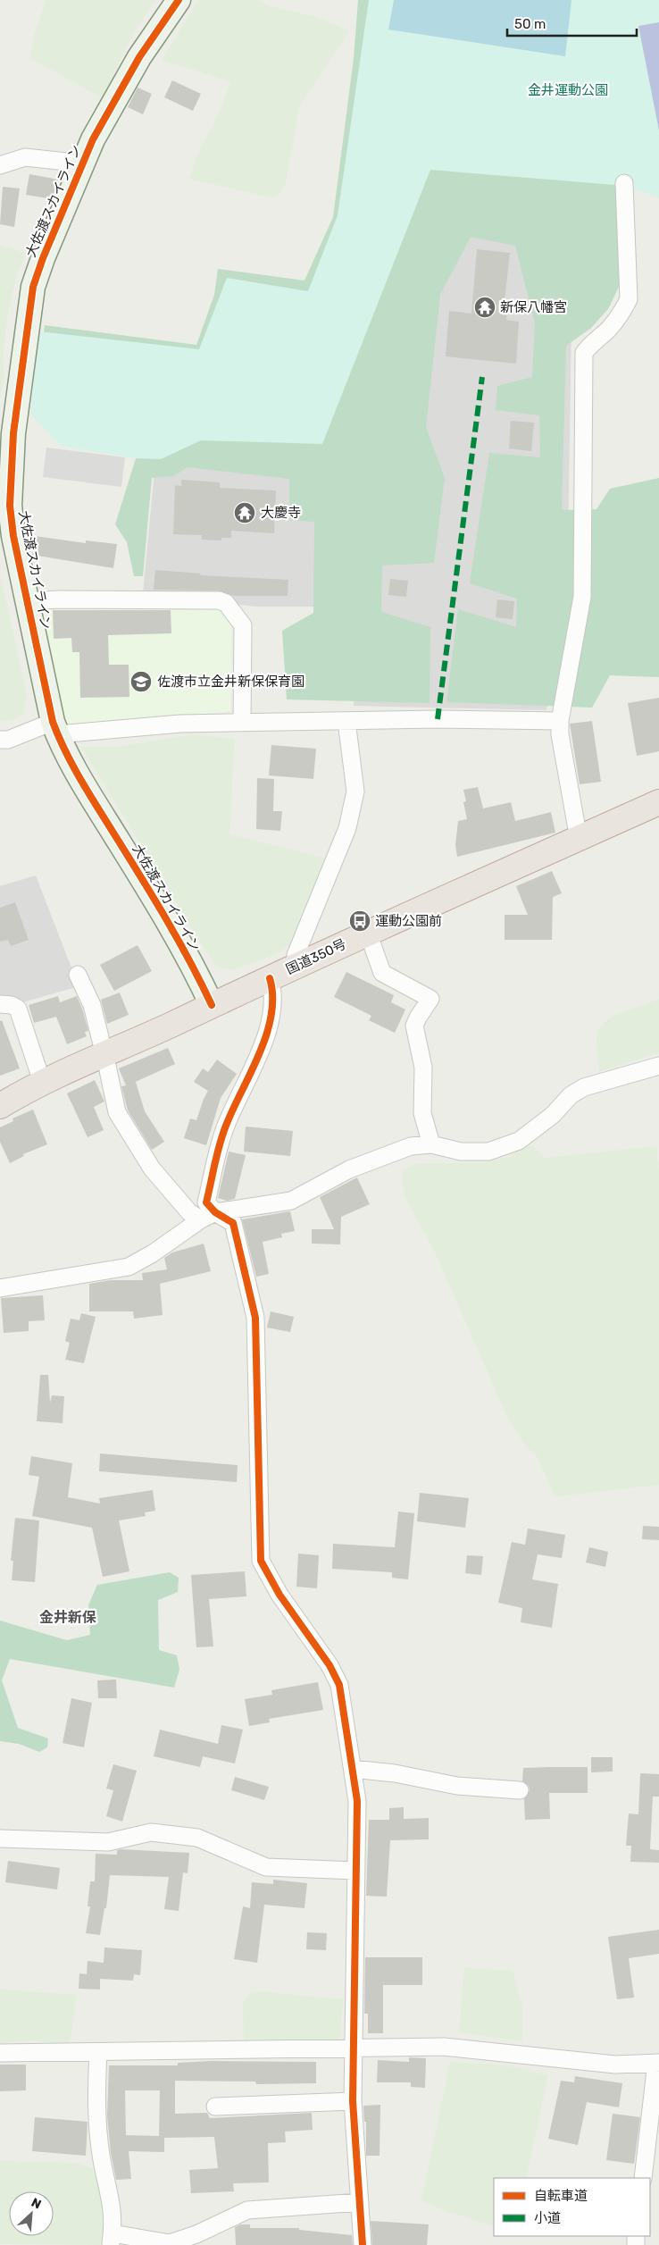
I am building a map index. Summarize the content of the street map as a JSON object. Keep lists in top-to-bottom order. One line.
{"streets":{"highway":["国道350号"],"street":["大佐渡スカイライン"]},"crossings":[["大佐渡スカイライン","国道350号"]],"districts":["金井新保"],"parks":["金井運動公園"],"places":{"temple":["新保八幡宮","大慶寺"],"school or university":["佐渡市立金井新保保育園"],"bus stop":["運動公園前"]},"legend":["自転車道","小道"],"scale_bar":"50 m","north":"top right"}
